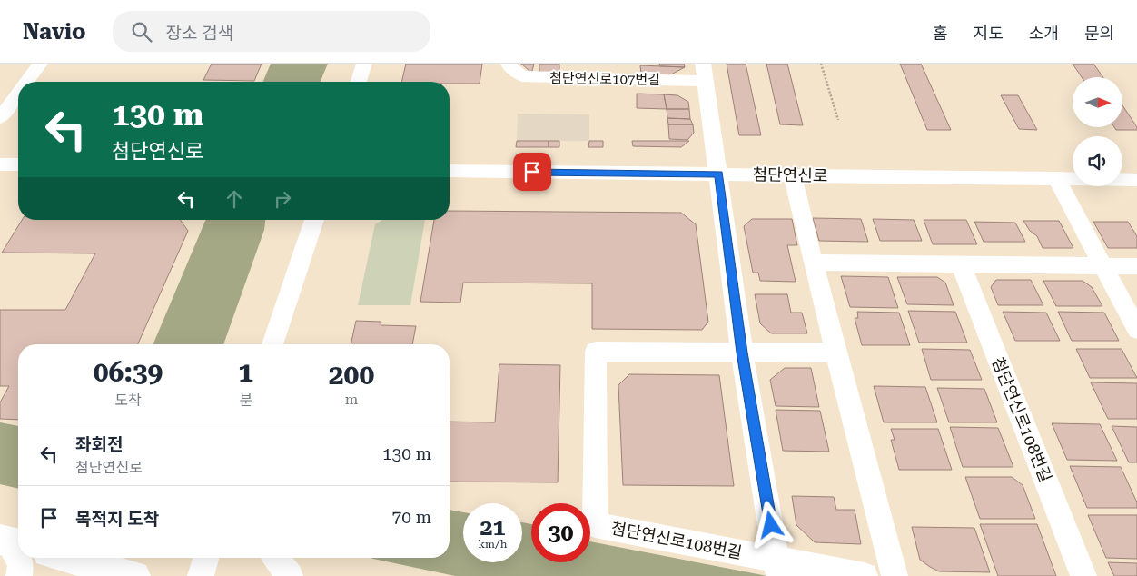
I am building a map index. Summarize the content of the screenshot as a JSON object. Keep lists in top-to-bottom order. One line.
{"streets":{"street":["첨단연신로107번길","첨단연신로","첨단연신로108번길"]},"crossings":[["첨단연신로107번길","첨단연신로"]],"north":"right","page":{"header":"Navio","search":"장소 검색","nav":["홈","지도","소개","문의"],"turn":["130 m","첨단연신로"],"eta":["06:39","도착","1","분","200","m"],"list":[{"name":"좌회전","note":"첨단연신로","value":"130 m"},{"name":"목적지 도착","value":"70 m"}],"speed":"21 km/h","limit":"30"}}
